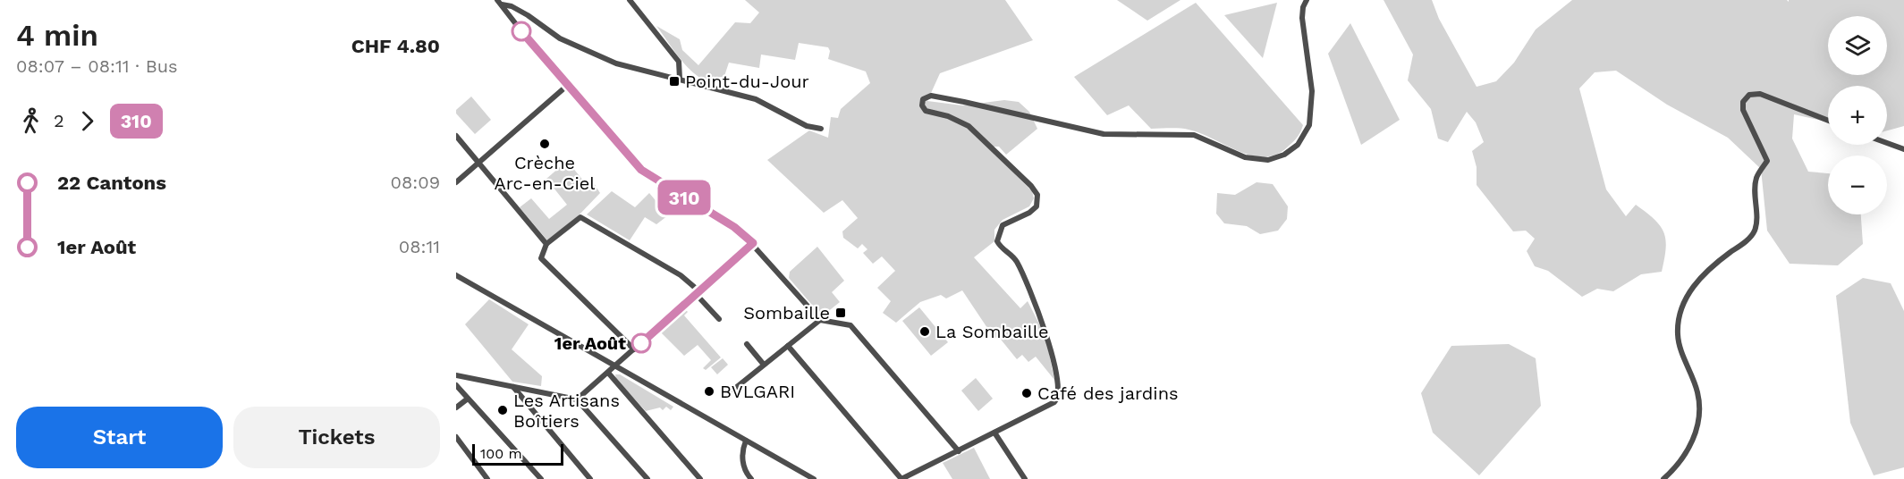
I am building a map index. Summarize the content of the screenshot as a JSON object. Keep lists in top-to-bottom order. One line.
{"places":{"transit":["Point-du-Jour","Sombaille"],"other":["Crèche Arc-en-Ciel","La Sombaille","1er Août","BVLGARI","Café des jardins","Les Artisans Boîtiers"]},"lines":["bus line 310"],"scale_bar":"100 m","page":{"heading":["4 min","08:07 – 08:11 · Bus","CHF 4.80"],"on_map":"310","map_buttons":["+","−"],"legs":["2","310"],"list":[{"name":"22 Cantons","value":"08:09"},{"name":"1er Août","value":"08:11"}],"buttons":["Start","Tickets"],"scale":"100 m"}}
